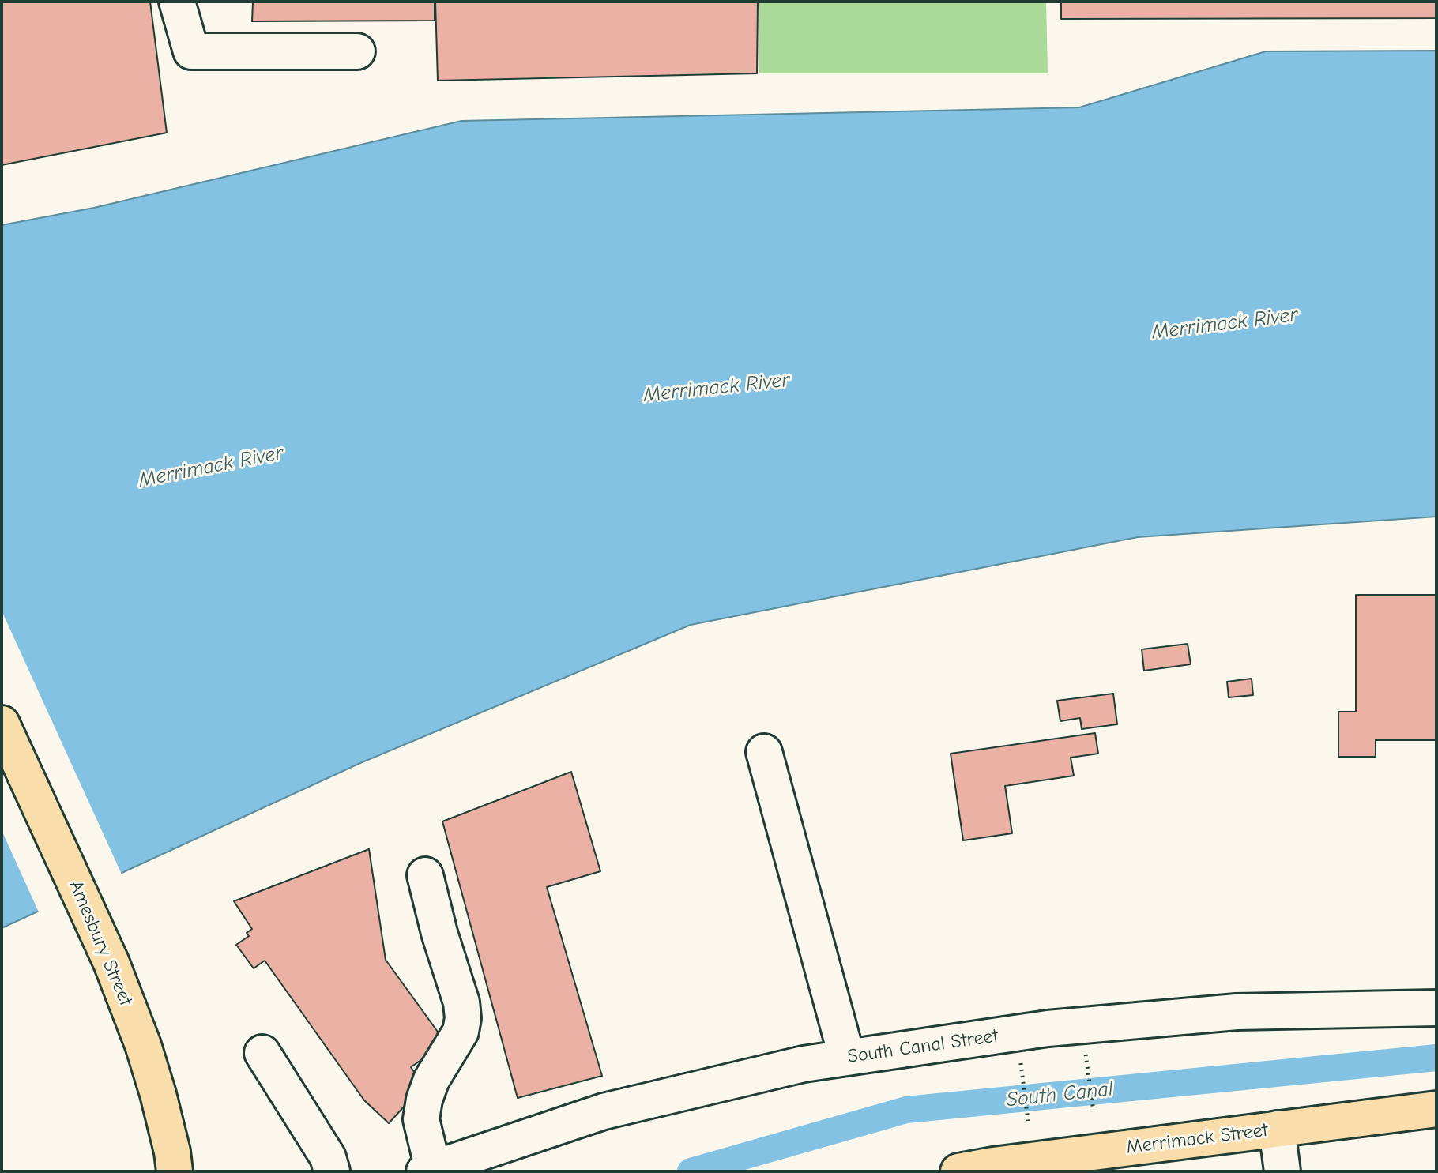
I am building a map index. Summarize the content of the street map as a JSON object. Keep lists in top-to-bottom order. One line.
{"streets":{"main road":["Amesbury Street","Merrimack Street"],"street":["South Canal Street"]},"water":["Merrimack River","South Canal"]}
